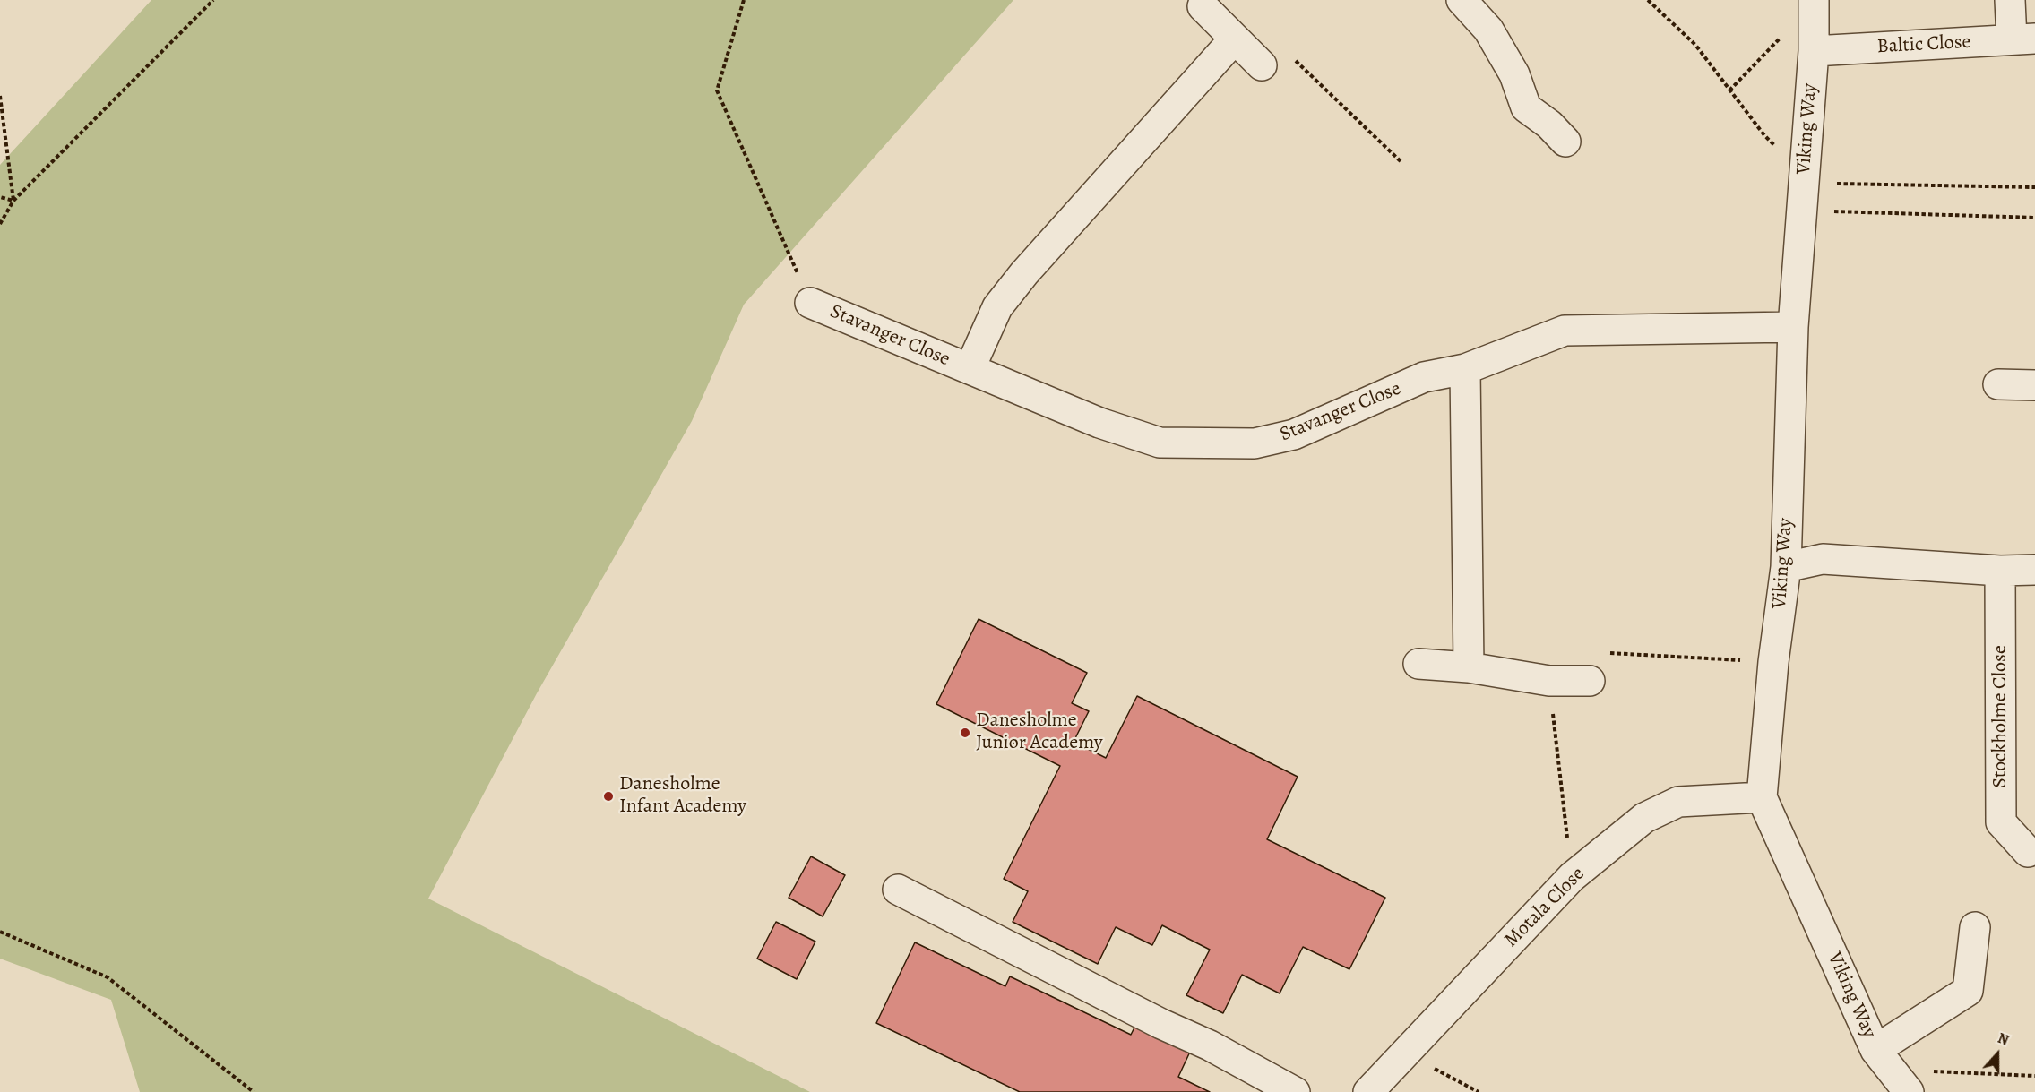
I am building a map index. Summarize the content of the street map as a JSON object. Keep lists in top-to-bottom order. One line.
{"streets":{"street":["Baltic Close","Viking Way","Stavanger Close","Stockholme Close","Motala Close"]},"crossings":[["Baltic Close","Viking Way"],["Viking Way","Stavanger Close"],["Viking Way","Motala Close"]],"places":["Danesholme Junior Academy","Danesholme Infant Academy"],"north":"top"}
